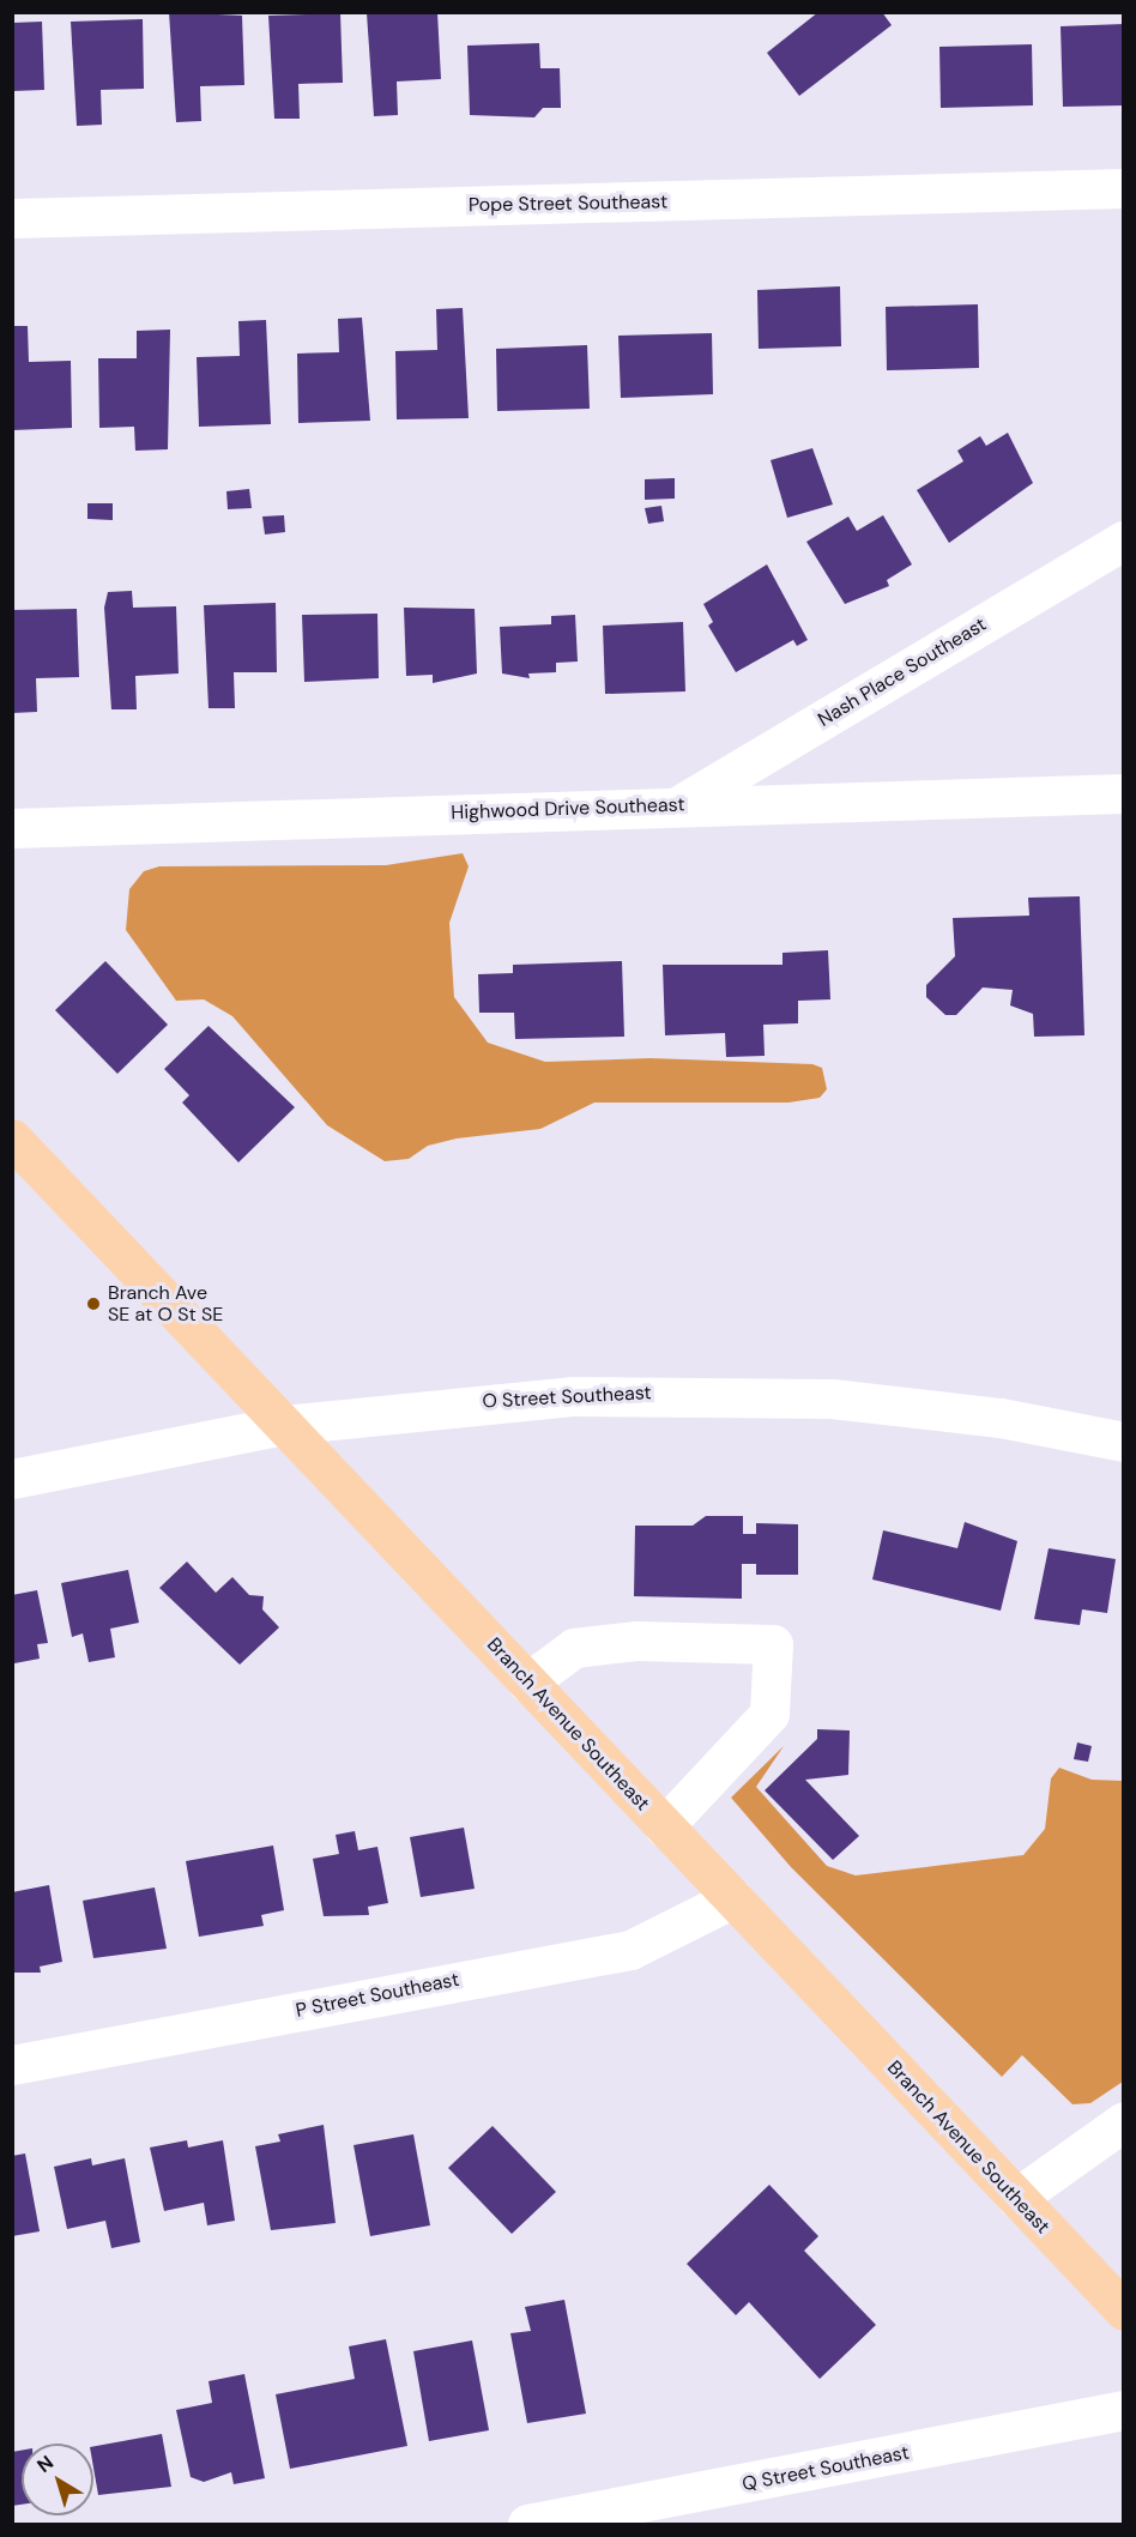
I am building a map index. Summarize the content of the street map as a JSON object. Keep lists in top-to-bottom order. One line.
{"streets":{"main road":["Branch Avenue Southeast"],"street":["Pope Street Southeast","Nash Place Southeast","Highwood Drive Southeast","O Street Southeast","P Street Southeast","Q Street Southeast"]},"crossings":[["Nash Place Southeast","Highwood Drive Southeast"],["O Street Southeast","Branch Avenue Southeast"],["Branch Avenue Southeast","P Street Southeast"]],"places":["Branch Ave SE at O St SE"],"north":"top left"}
